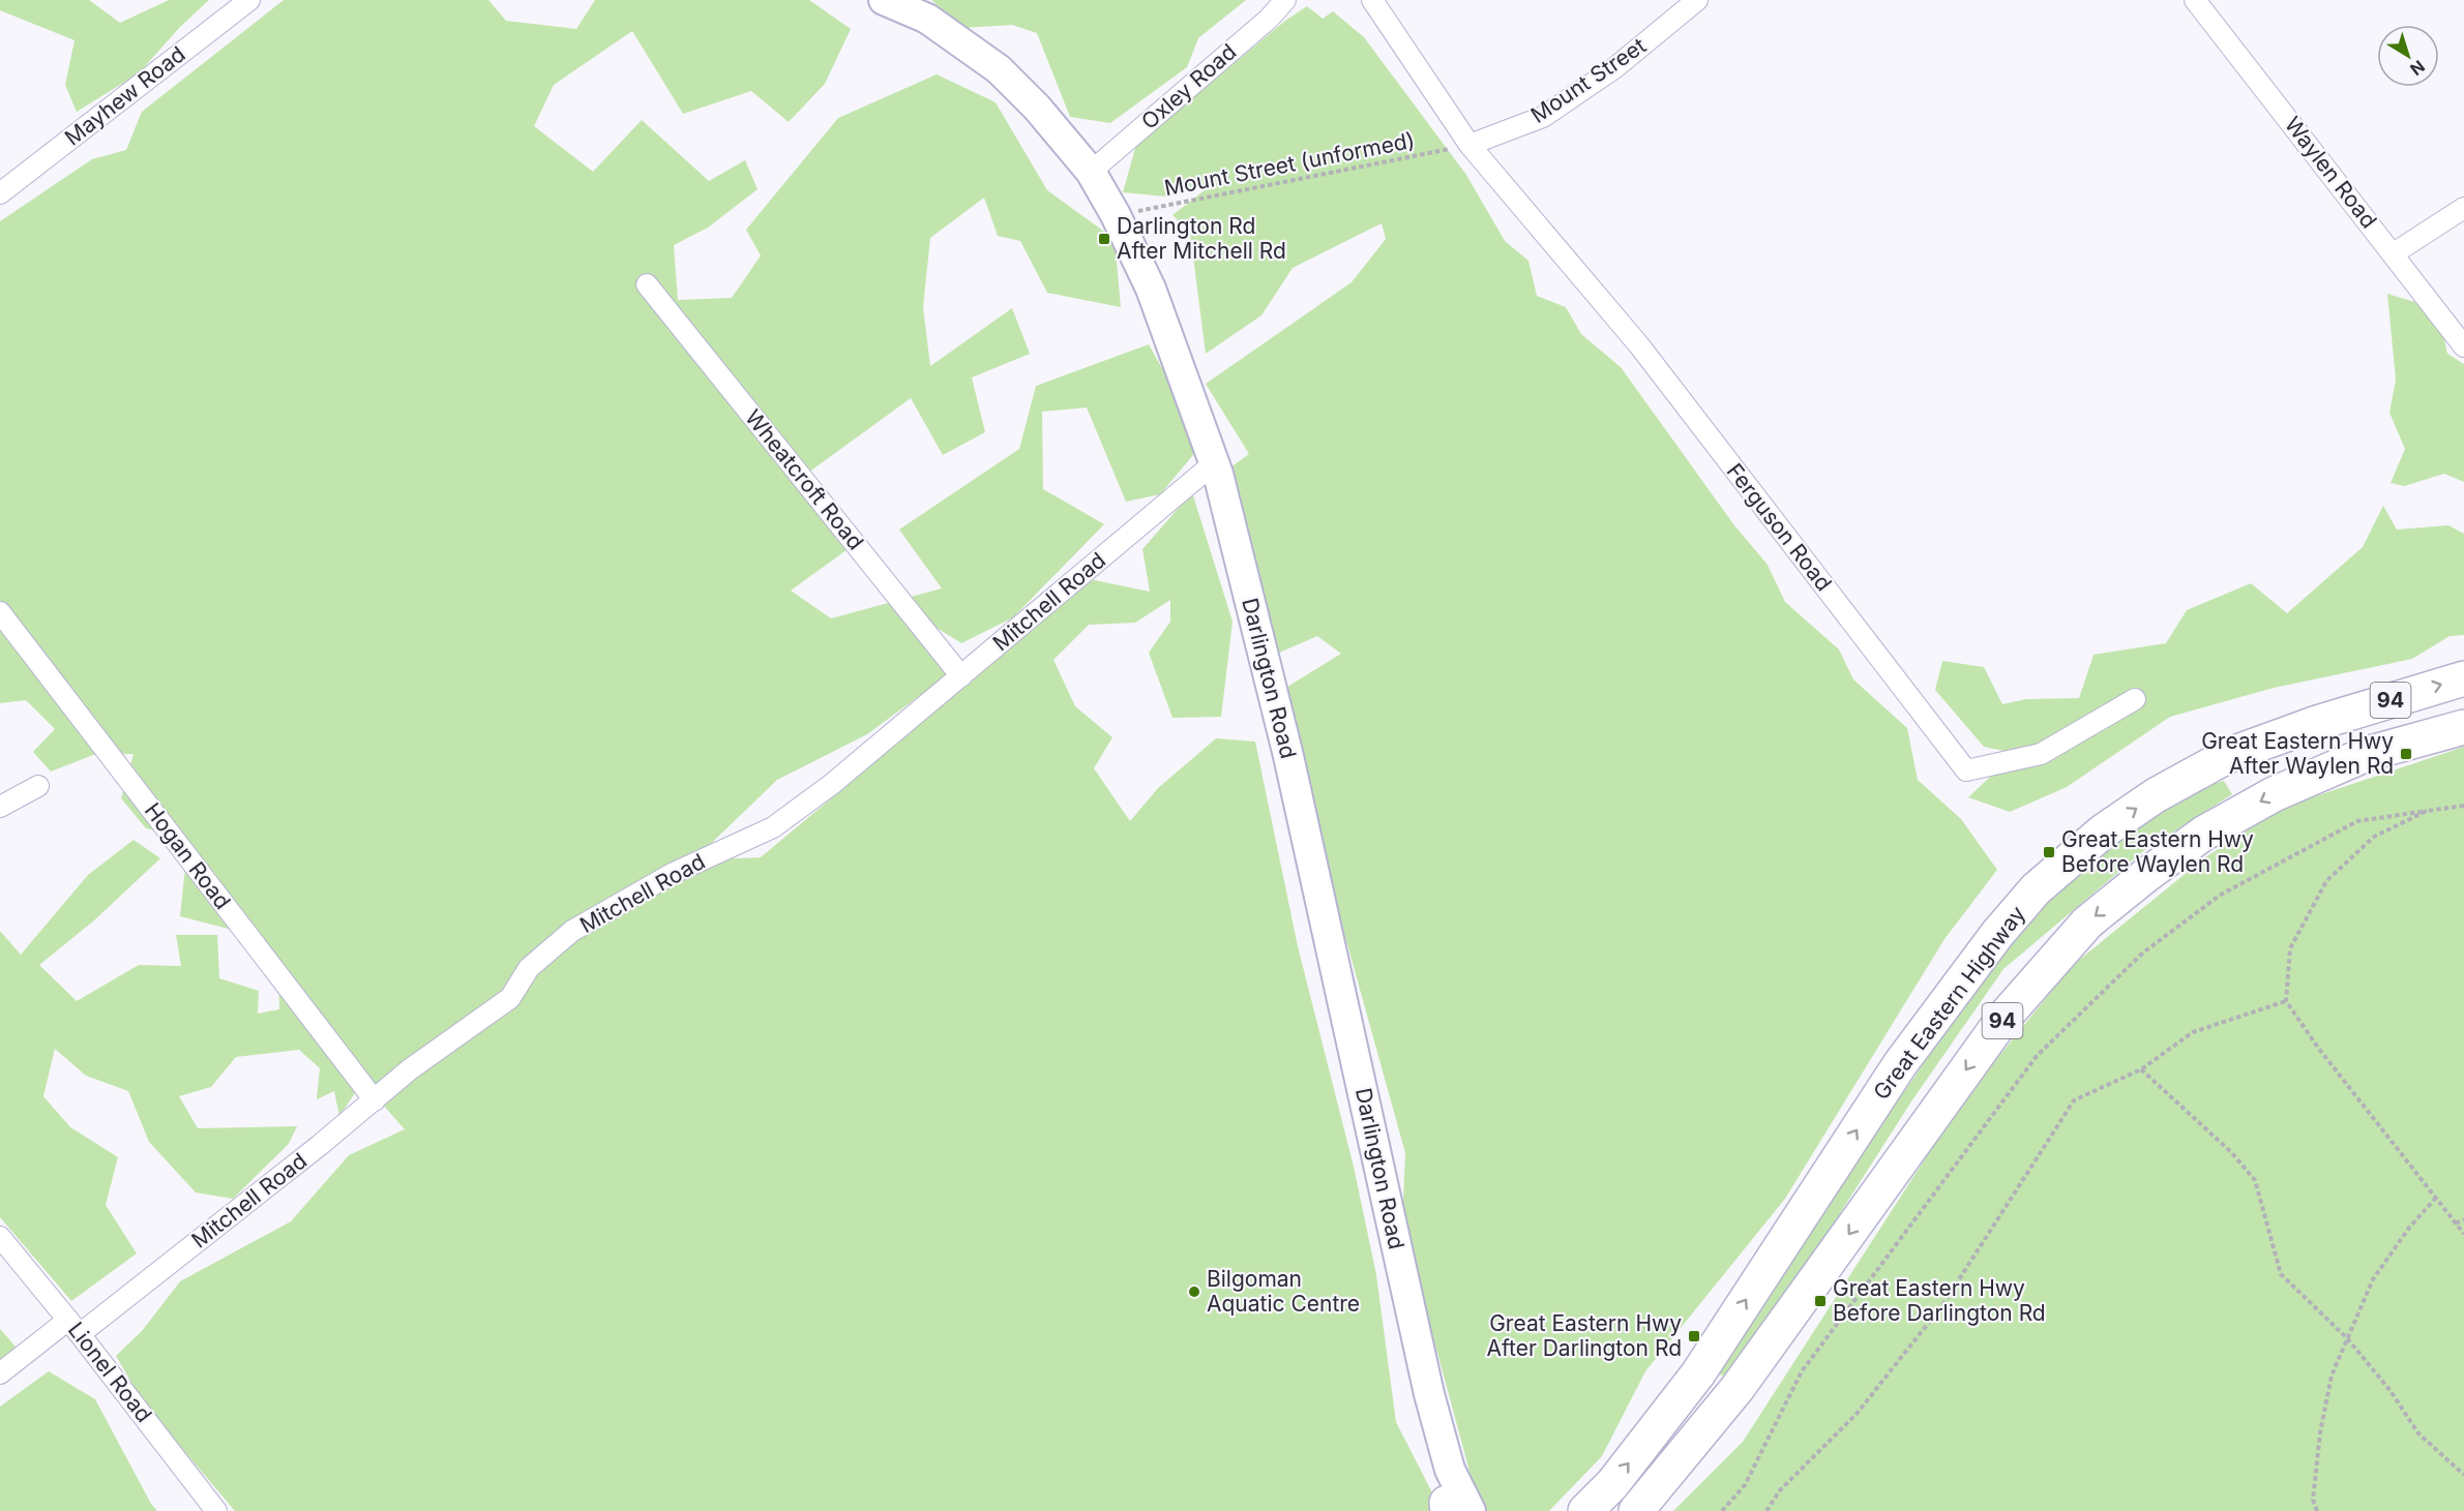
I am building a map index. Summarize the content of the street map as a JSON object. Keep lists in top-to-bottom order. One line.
{"streets":{"highway":["94","Great Eastern Highway"],"street":["Mount Street","Oxley Road","Mayhew Road","Waylen Road","Wheatcroft Road","Ferguson Road","Mitchell Road","Darlington Road","Hogan Road","Lionel Road"],"path":["Mount Street (unformed)"]},"crossings":[["Mount Street","Mount Street (unformed)"],["Mount Street","Ferguson Road"],["Oxley Road","Darlington Road"],["Mount Street (unformed)","Ferguson Road"],["Mount Street (unformed)","Darlington Road"],["Wheatcroft Road","Mitchell Road"],["Mitchell Road","Darlington Road"],["Mitchell Road","Hogan Road"],["Mitchell Road","Lionel Road"]],"places":{"transit":["Darlington Rd After Mitchell Rd","Great Eastern Hwy After Waylen Rd","Great Eastern Hwy Before Waylen Rd","Great Eastern Hwy Before Darlington Rd","Great Eastern Hwy After Darlington Rd"],"other":["Bilgoman Aquatic Centre"]},"north":"bottom right"}
